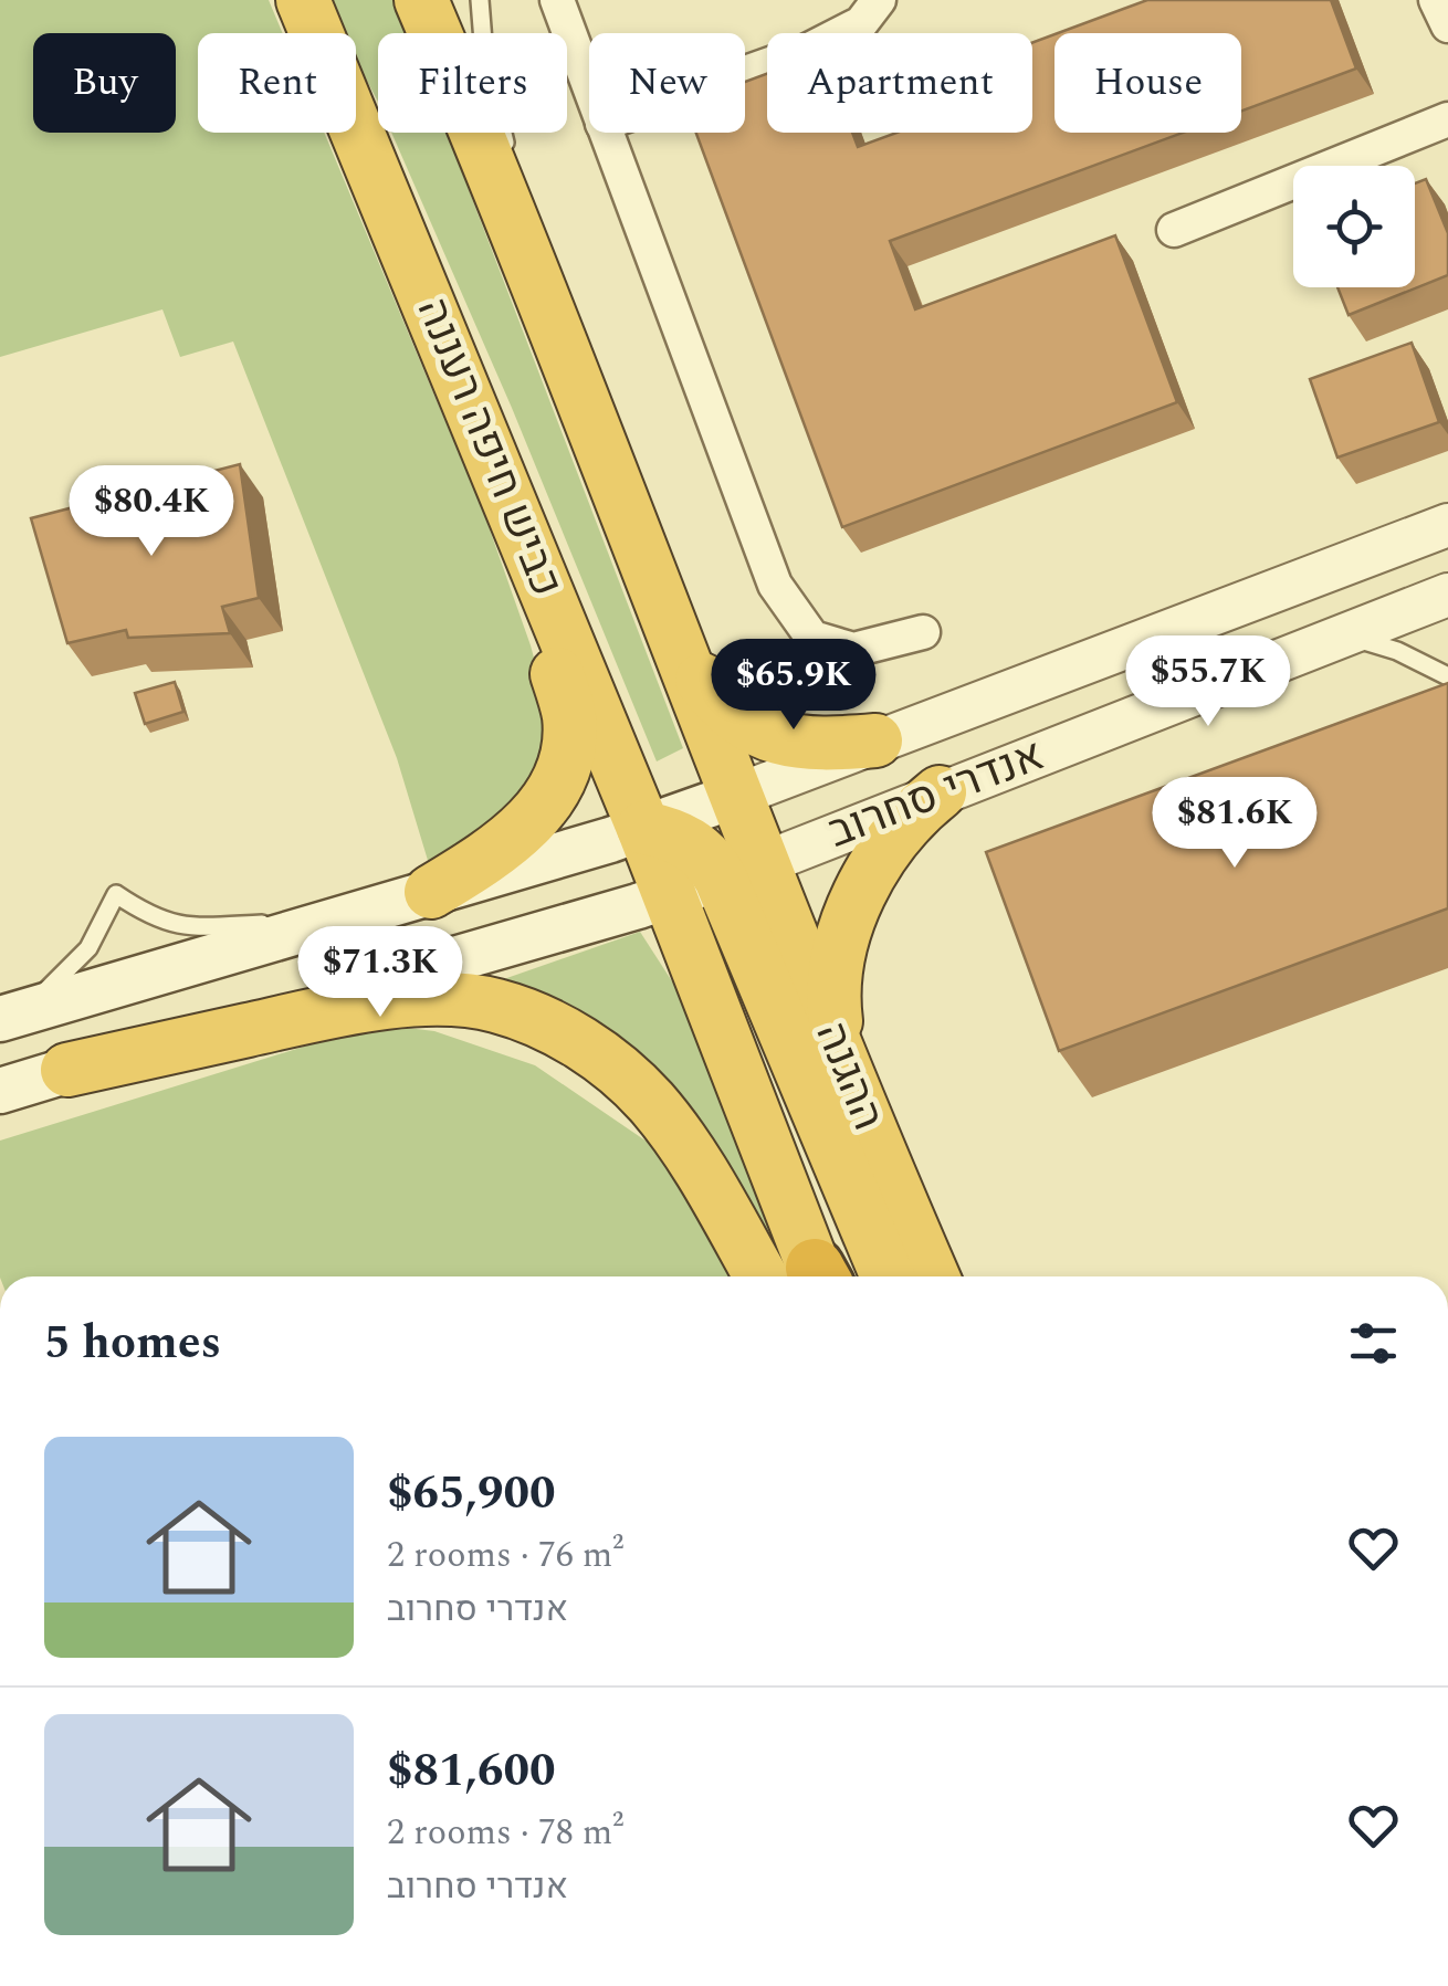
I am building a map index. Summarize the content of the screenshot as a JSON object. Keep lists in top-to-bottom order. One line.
{"streets":{"highway":["כביש חיפה רעננה","ההגנה"],"main road":["אנדרי סחרוב"]},"crossings":[["כביש חיפה רעננה","אנדרי סחרוב"],["אנדרי סחרוב","ההגנה"]],"page":{"chip":["Buy","Rent","Filters","New","Apartment","House"],"price":["$80.4K","$55.7K","$65.9K","$81.6K","$71.3K"],"heading":"5 homes","list":[{"name":"$65,900","note":"2 rooms · 76 m² · אנדרי סחרוב"},{"name":"$81,600","note":"2 rooms · 78 m² · אנדרי סחרוב"}]}}
